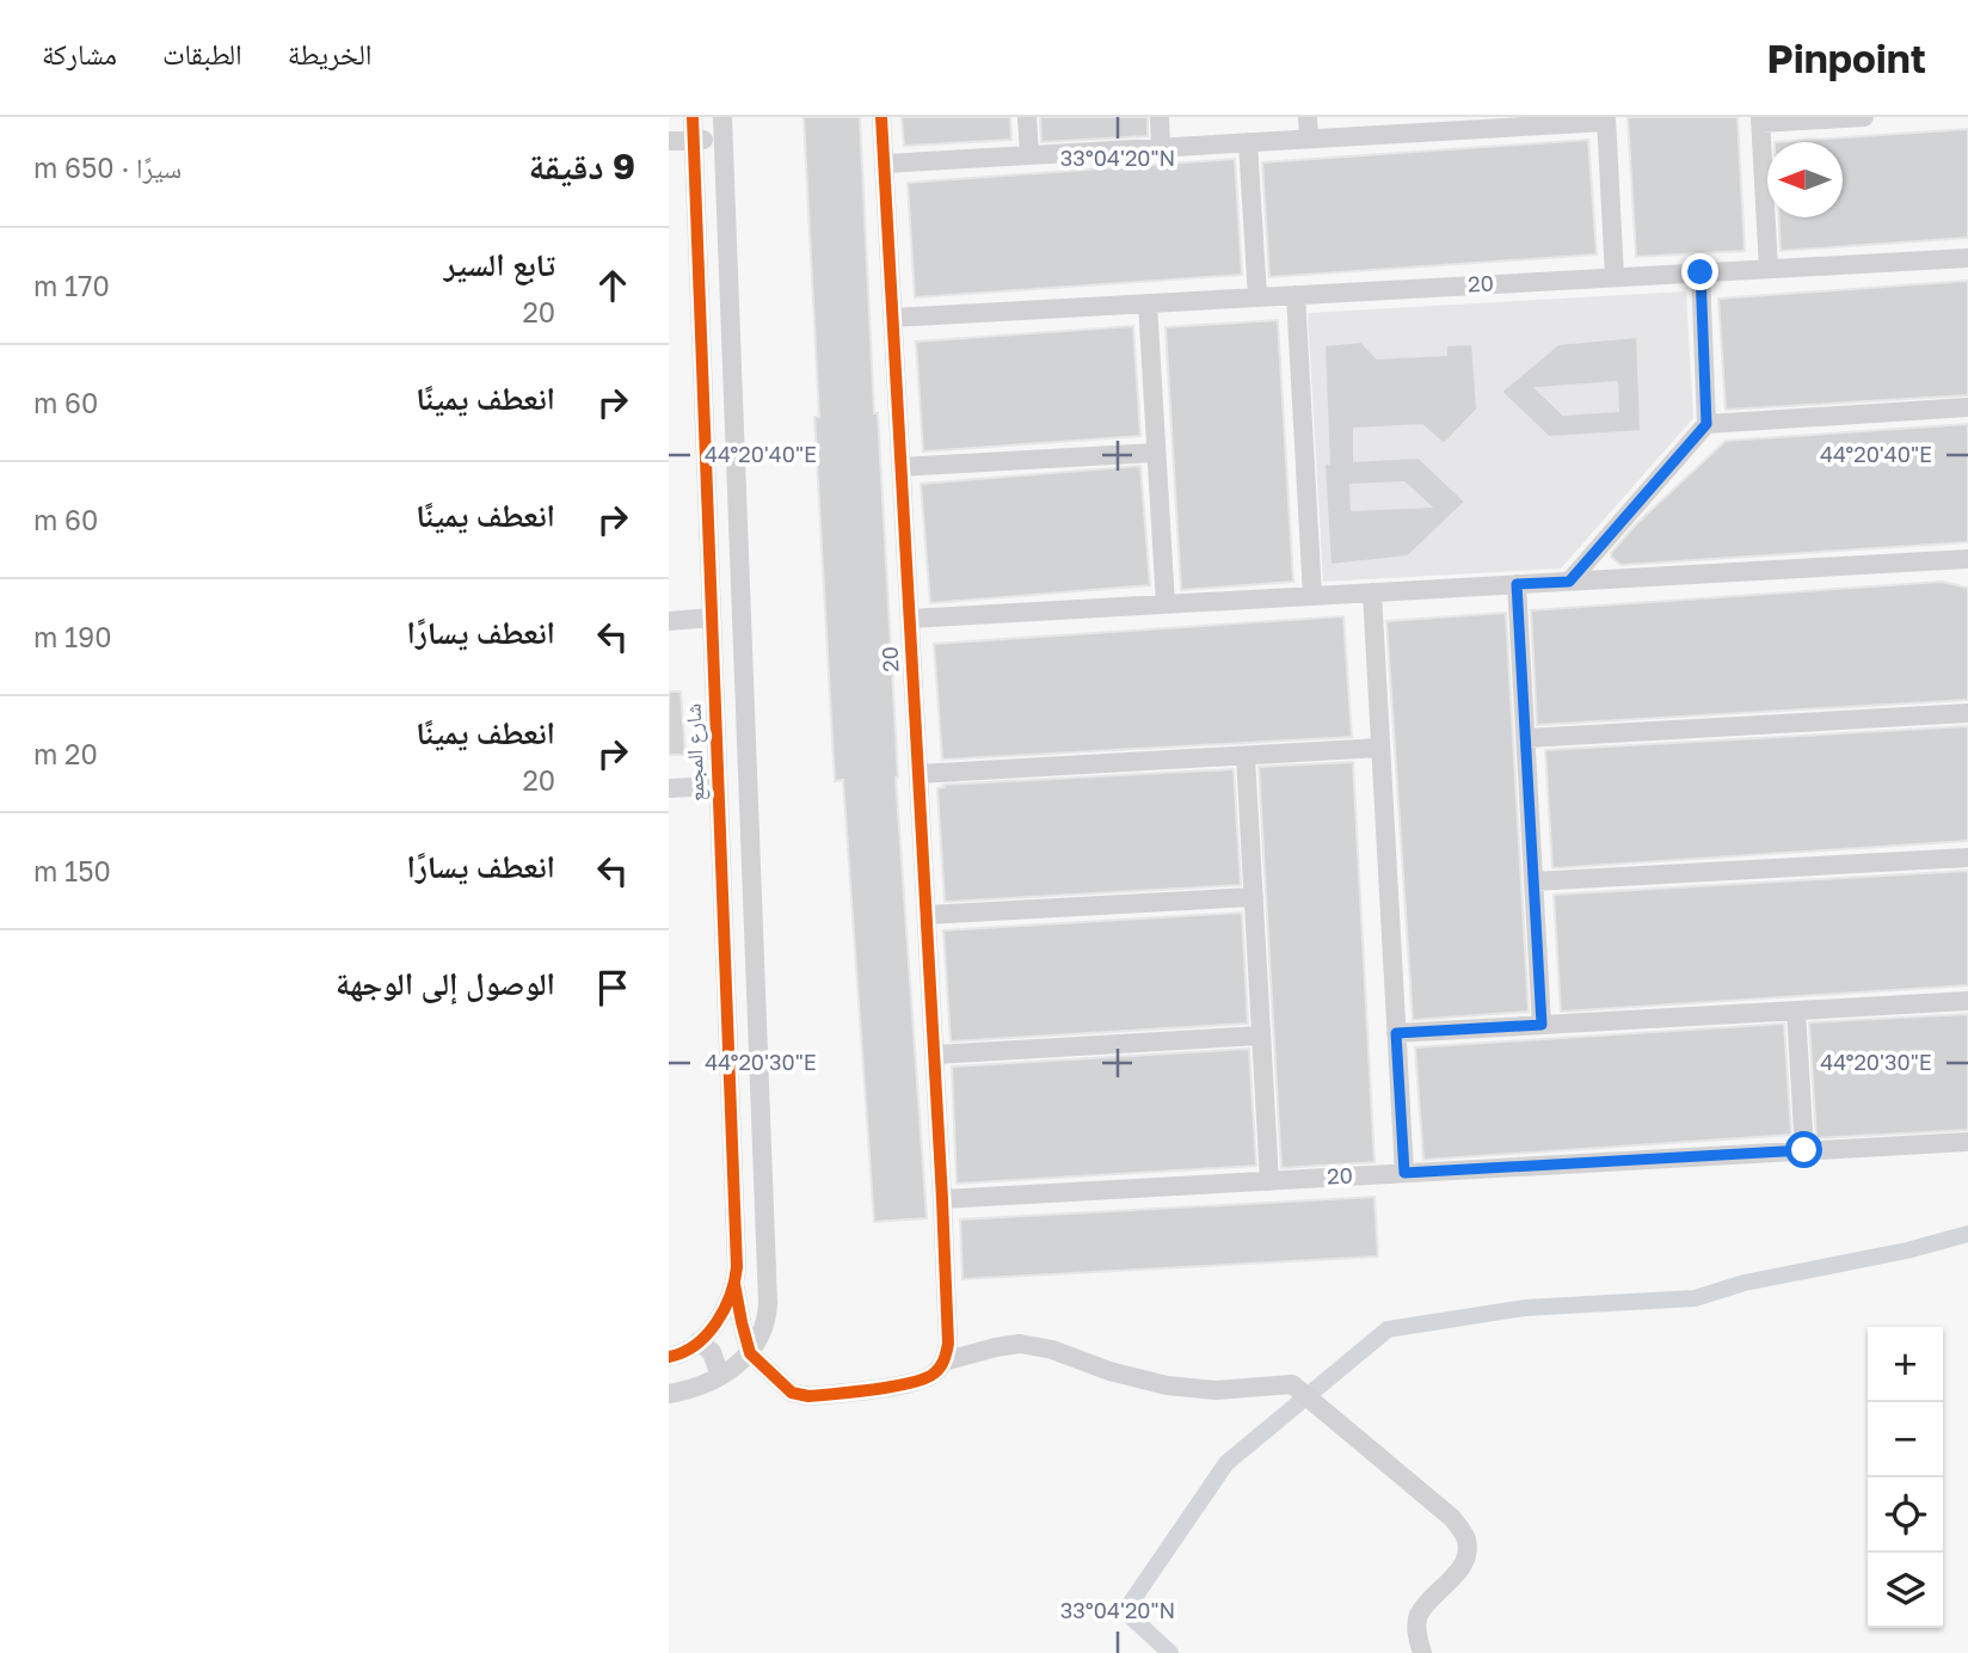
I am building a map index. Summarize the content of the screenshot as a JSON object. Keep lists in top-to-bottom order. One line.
{"streets":{"street":["20","شارع المجمع"]},"north":"left","page":{"header":"Pinpoint","nav":["الخريطة","الطبقات","مشاركة"],"heading":["9 دقيقة","سيرًا · 650 m"],"list":[["تابع السير","20","170 m"],["انعطف يمينًا","60 m"],["انعطف يمينًا","60 m"],["انعطف يسارًا","190 m"],["انعطف يمينًا","20","20 m"],["انعطف يسارًا","150 m"],"الوصول إلى الوجهة"],"map_buttons":["+","−"]},"coordinates":["33°04'20\"N","44°20'40\"E","44°20'30\"E"]}
